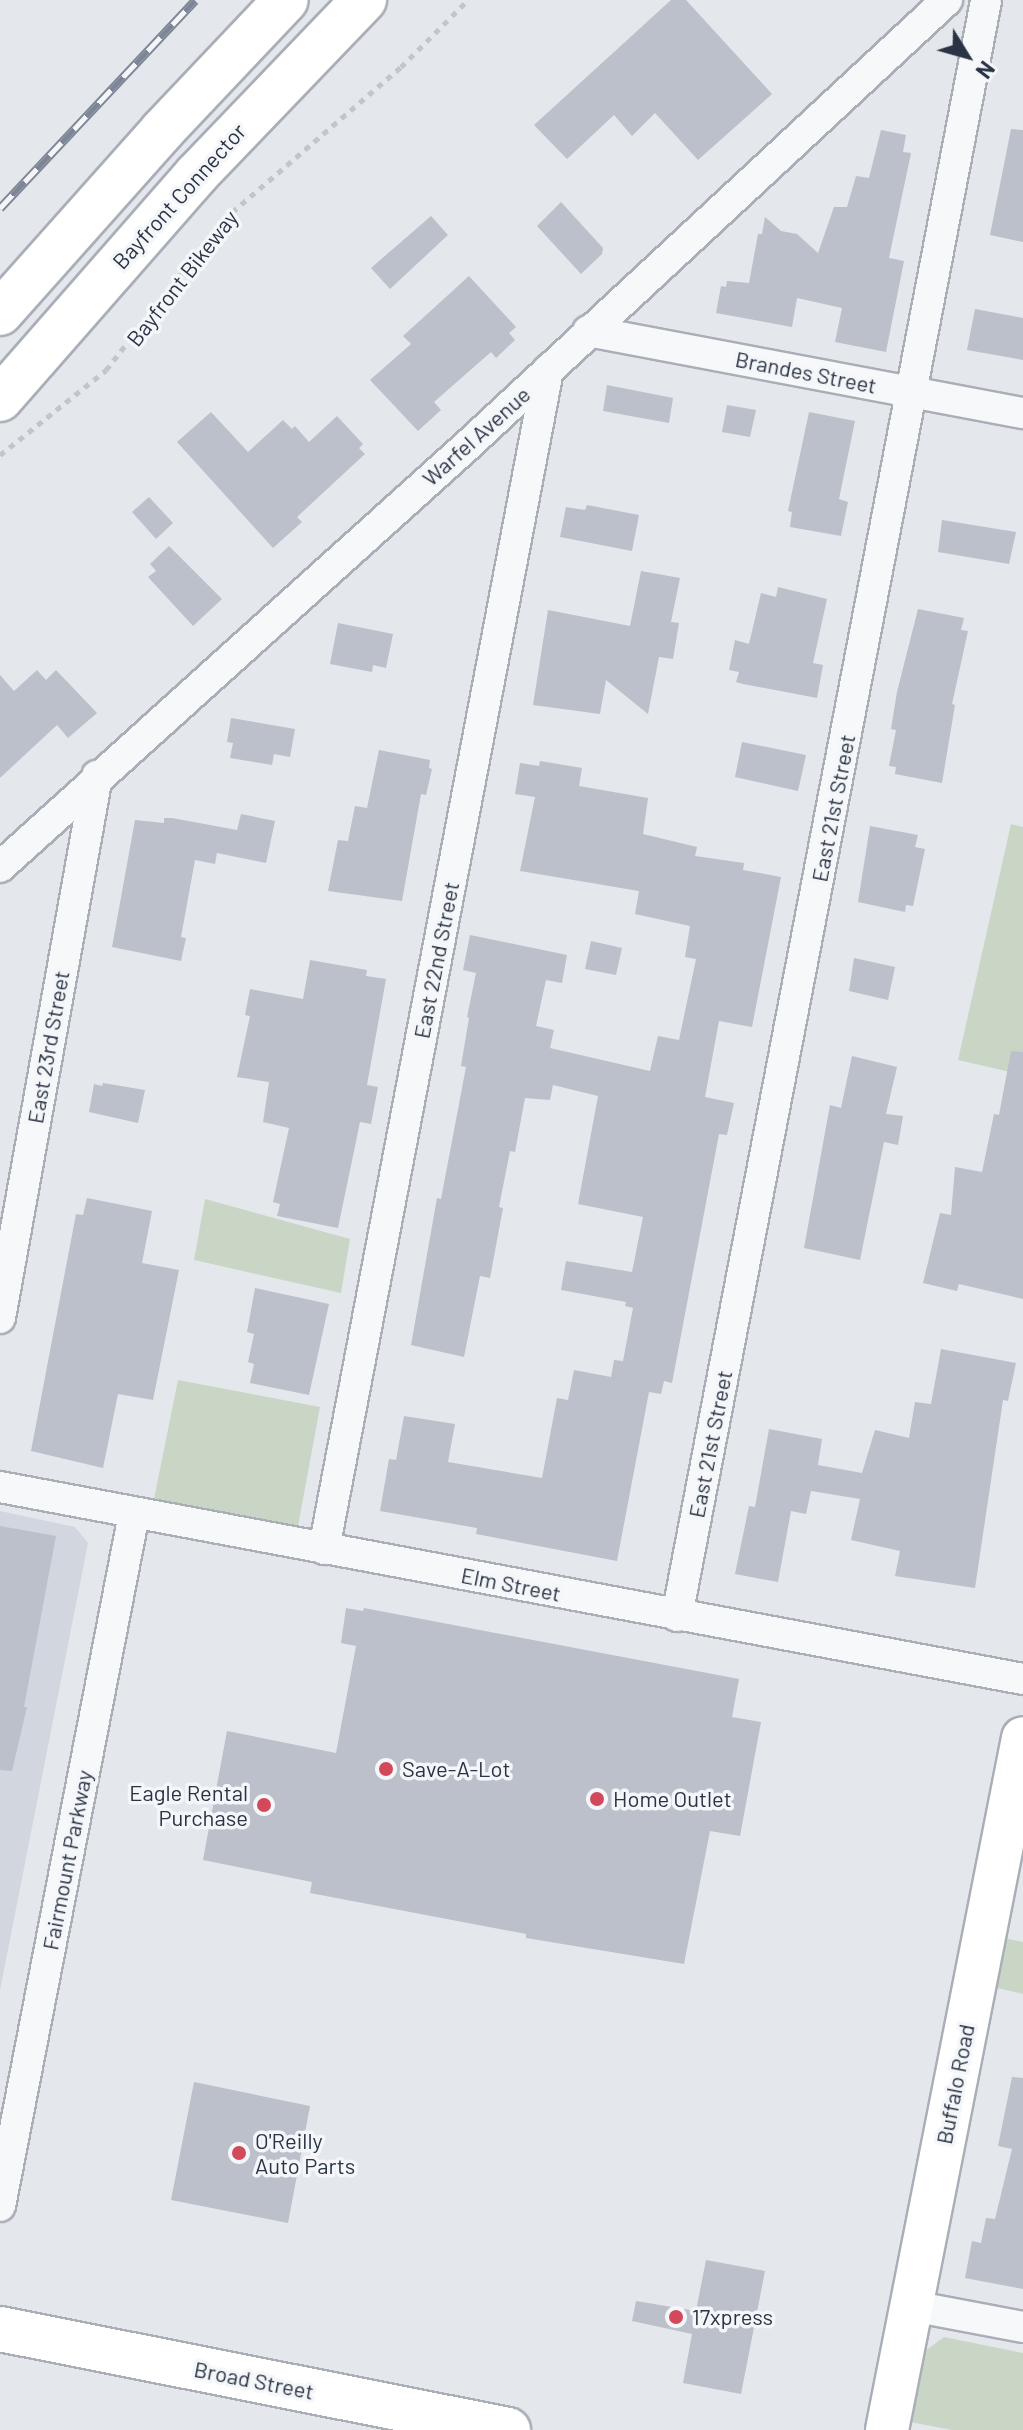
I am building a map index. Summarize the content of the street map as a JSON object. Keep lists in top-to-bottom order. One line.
{"streets":{"main road":["Bayfront Connector","Buffalo Road","Broad Street"],"street":["Brandes Street","Warfel Avenue","East 21st Street","East 22nd Street","East 23rd Street","Elm Street","Fairmount Parkway"],"path":["Bayfront Bikeway"]},"crossings":[["Brandes Street","Warfel Avenue"],["Brandes Street","East 21st Street"],["Warfel Avenue","East 22nd Street"],["Warfel Avenue","East 23rd Street"],["East 21st Street","Elm Street"],["East 22nd Street","Elm Street"],["Elm Street","Fairmount Parkway"]],"places":["Save-A-Lot","Home Outlet","Eagle Rental Purchase","O'Reilly Auto Parts","17xpress"],"north":"bottom right"}
